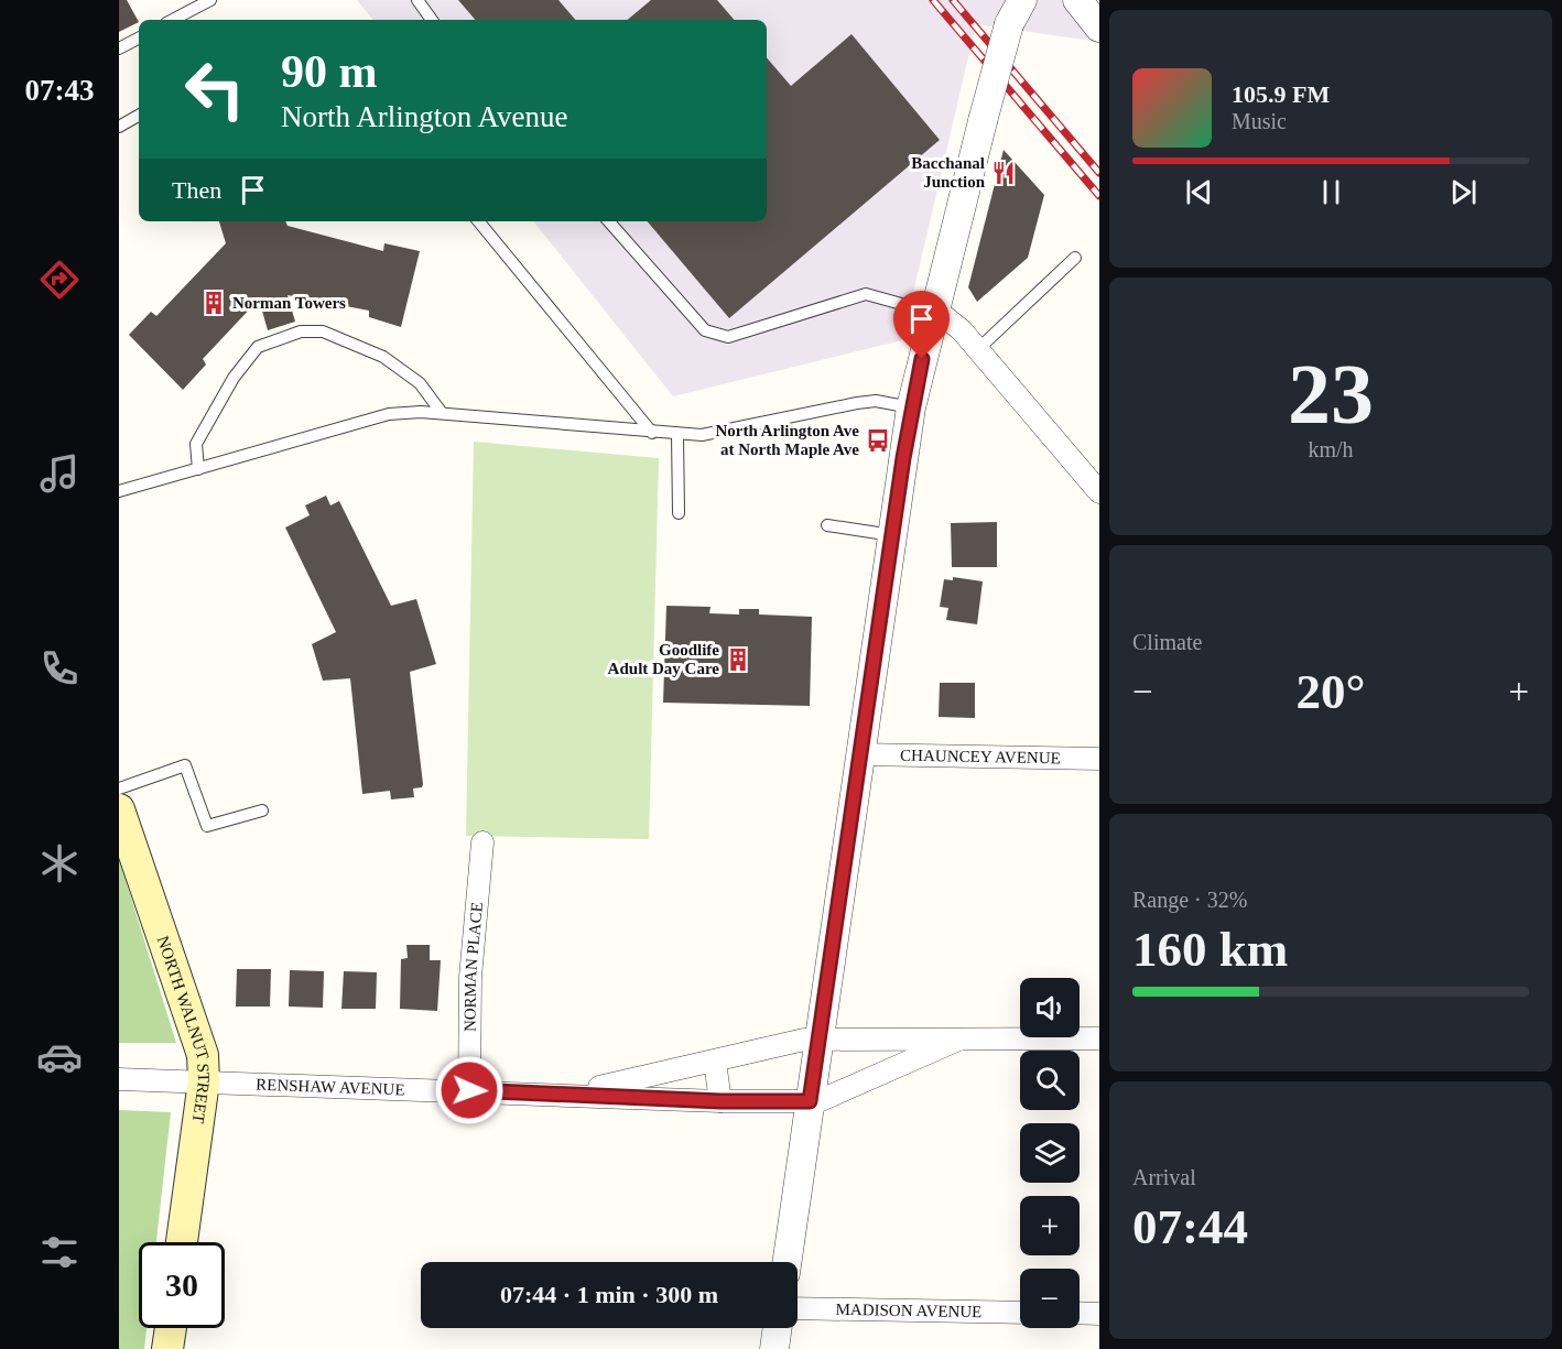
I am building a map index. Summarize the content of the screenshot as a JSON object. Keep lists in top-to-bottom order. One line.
{"streets":{"main road":["NORTH WALNUT STREET"],"street":["CHAUNCEY AVENUE","NORMAN PLACE","RENSHAW AVENUE","MADISON AVENUE"]},"crossings":[["NORMAN PLACE","RENSHAW AVENUE"],["NORTH WALNUT STREET","RENSHAW AVENUE"]],"places":{"restaurant":["Bacchanal Junction"],"building":["Norman Towers","Goodlife Adult Day Care"],"bus stop":["North Arlington Ave at North Maple Ave"]},"page":{"tabs":"07:43","turn":["90 m","North Arlington Avenue"],"song":["105.9 FM","Music"],"then":"Then","tile":[["23","km/h"],"Climate",["Range · 32%","160 km"],["Arrival","07:44"]],"heat":["−","20°","+"],"map_buttons":["+","−"],"limit":"30","trip":"07:44 · 1 min · 300 m"}}
